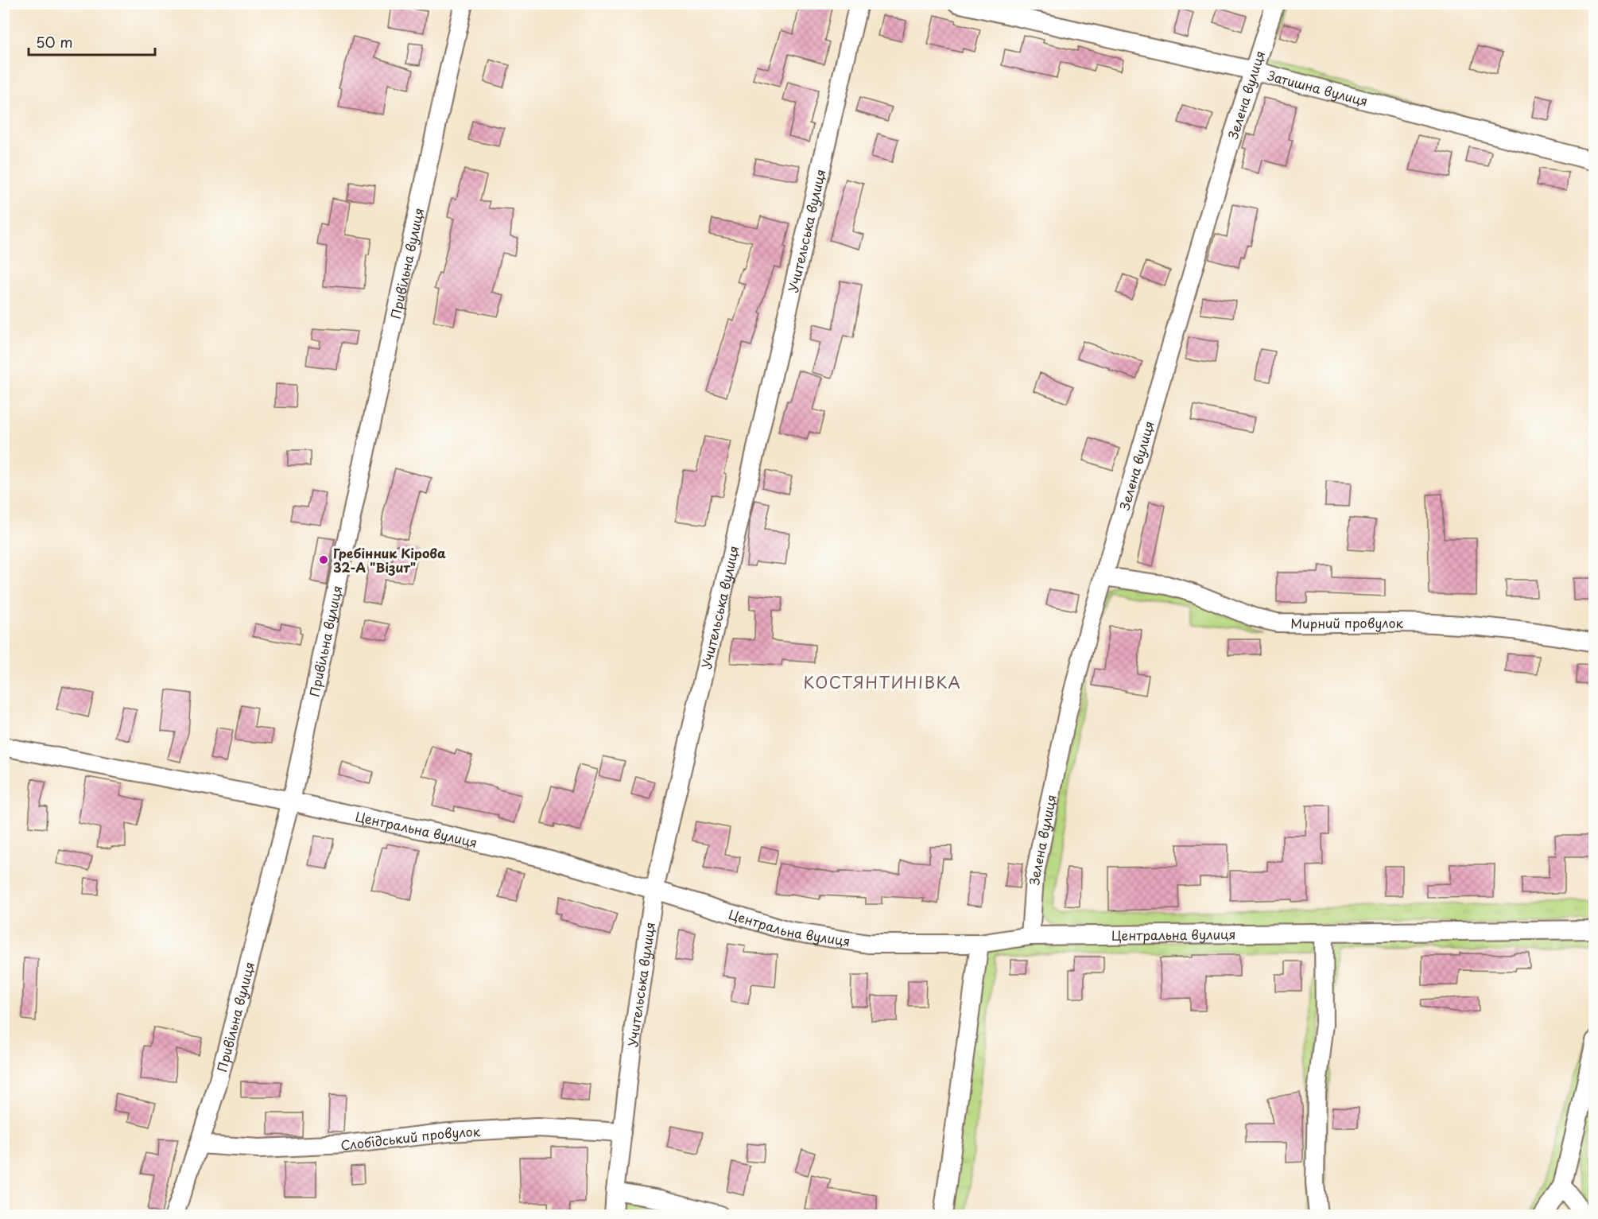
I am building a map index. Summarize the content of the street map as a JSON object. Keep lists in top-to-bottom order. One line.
{"streets":{"street":["Затишна вулиця","Зелена вулиця","Учительська вулиця","Привільна вулиця","Мирний провулок","Центральна вулиця","Слобідський провулок"]},"crossings":[["Затишна вулиця","Зелена вулиця"],["Зелена вулиця","Мирний провулок"],["Зелена вулиця","Центральна вулиця"],["Учительська вулиця","Центральна вулиця"],["Учительська вулиця","Слобідський провулок"],["Привільна вулиця","Центральна вулиця"],["Привільна вулиця","Слобідський провулок"]],"districts":["КОСТЯНТИНІВКА"],"places":["Гребінник Кірова 32-А \"Візит\""],"scale_bar":"50 m"}
